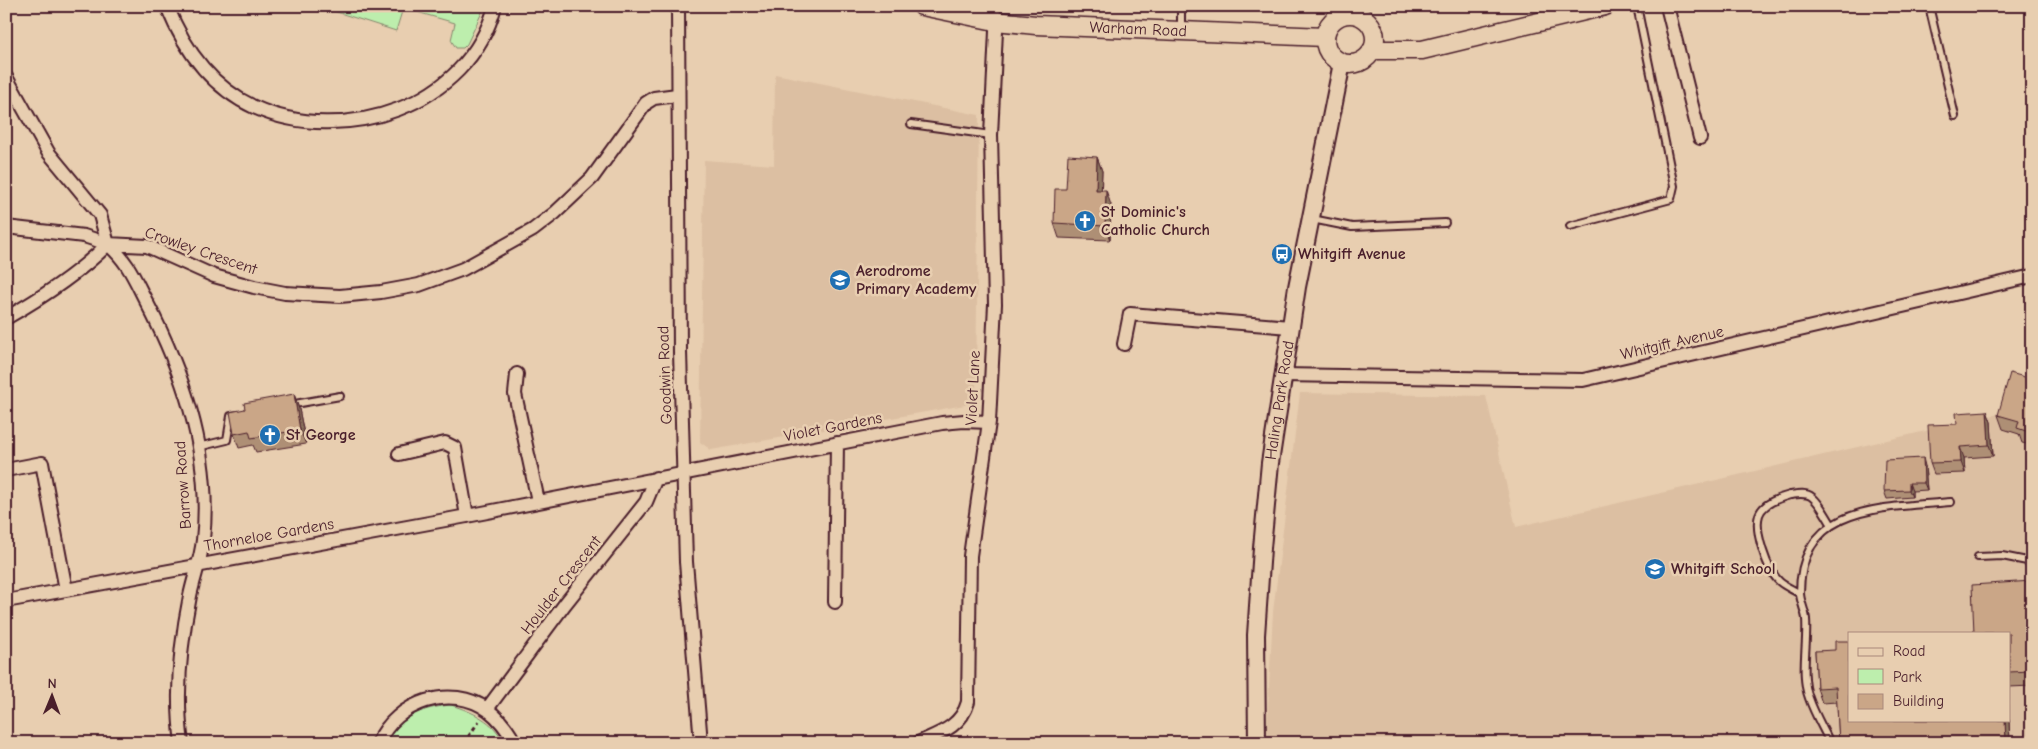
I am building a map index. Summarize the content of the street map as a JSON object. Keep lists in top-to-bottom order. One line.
{"streets":{"main road":["Warham Road"],"street":["Crowley Crescent","Whitgift Avenue","Goodwin Road","Violet Lane","Haling Park Road","Violet Gardens","Barrow Road","Thorneloe Gardens","Houlder Crescent"]},"crossings":[["Warham Road","Violet Lane"],["Warham Road","Haling Park Road"],["Crowley Crescent","Goodwin Road"],["Crowley Crescent","Barrow Road"],["Whitgift Avenue","Haling Park Road"],["Goodwin Road","Violet Gardens"],["Goodwin Road","Thorneloe Gardens"],["Violet Lane","Violet Gardens"],["Violet Gardens","Thorneloe Gardens"],["Barrow Road","Thorneloe Gardens"],["Thorneloe Gardens","Houlder Crescent"]],"places":{"church":["St Dominic's Catholic Church","St George"],"bus stop":["Whitgift Avenue"],"school or university":["Aerodrome Primary Academy","Whitgift School"]},"legend":["Road","Park","Building"],"north":"top"}
